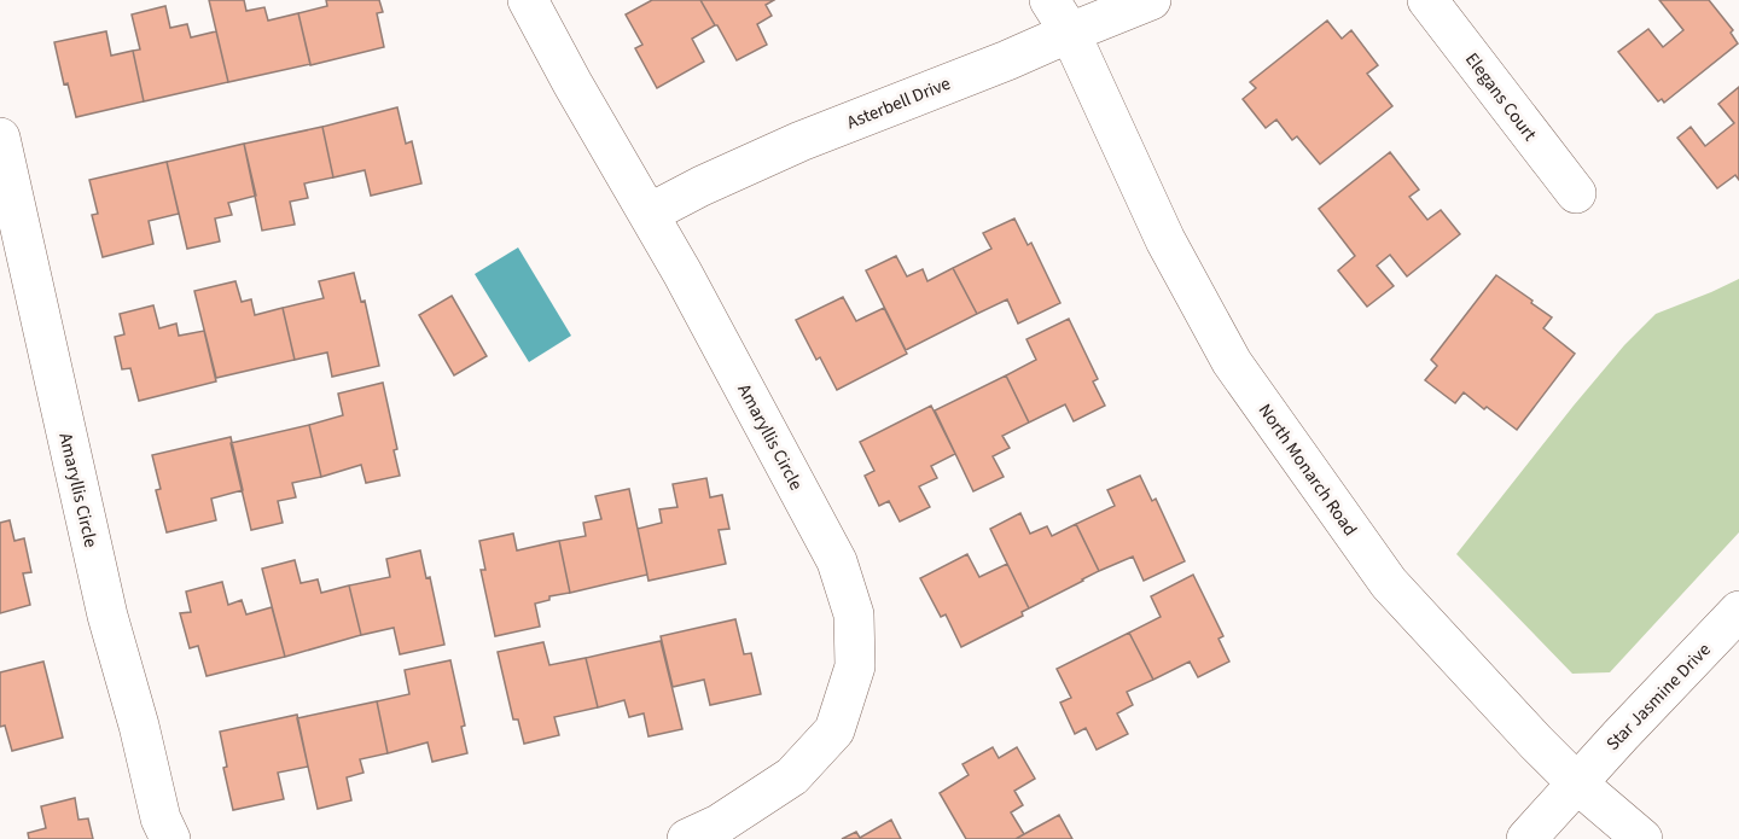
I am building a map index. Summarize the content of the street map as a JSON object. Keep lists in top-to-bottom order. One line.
{"streets":{"street":["Elegans Court","Asterbell Drive","Amaryllis Circle","North Monarch Road","Star Jasmine Drive"]},"crossings":[["Asterbell Drive","Amaryllis Circle"],["Asterbell Drive","North Monarch Road"],["North Monarch Road","Star Jasmine Drive"]]}
